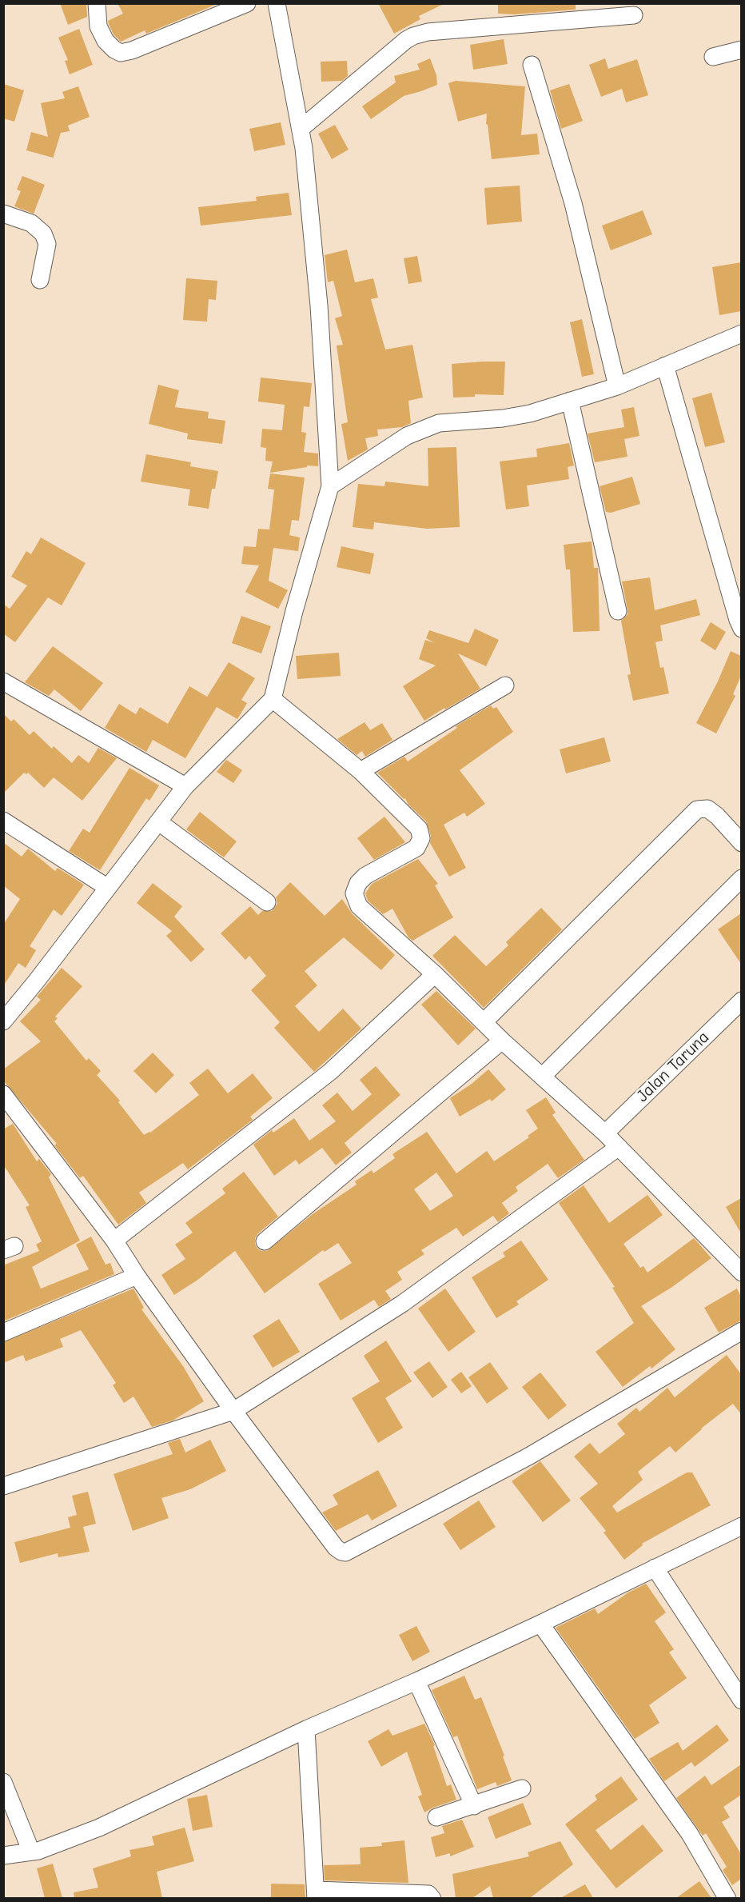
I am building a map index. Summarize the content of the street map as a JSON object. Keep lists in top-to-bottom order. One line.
{"streets":{"street":["Jalan Taruna"]}}
